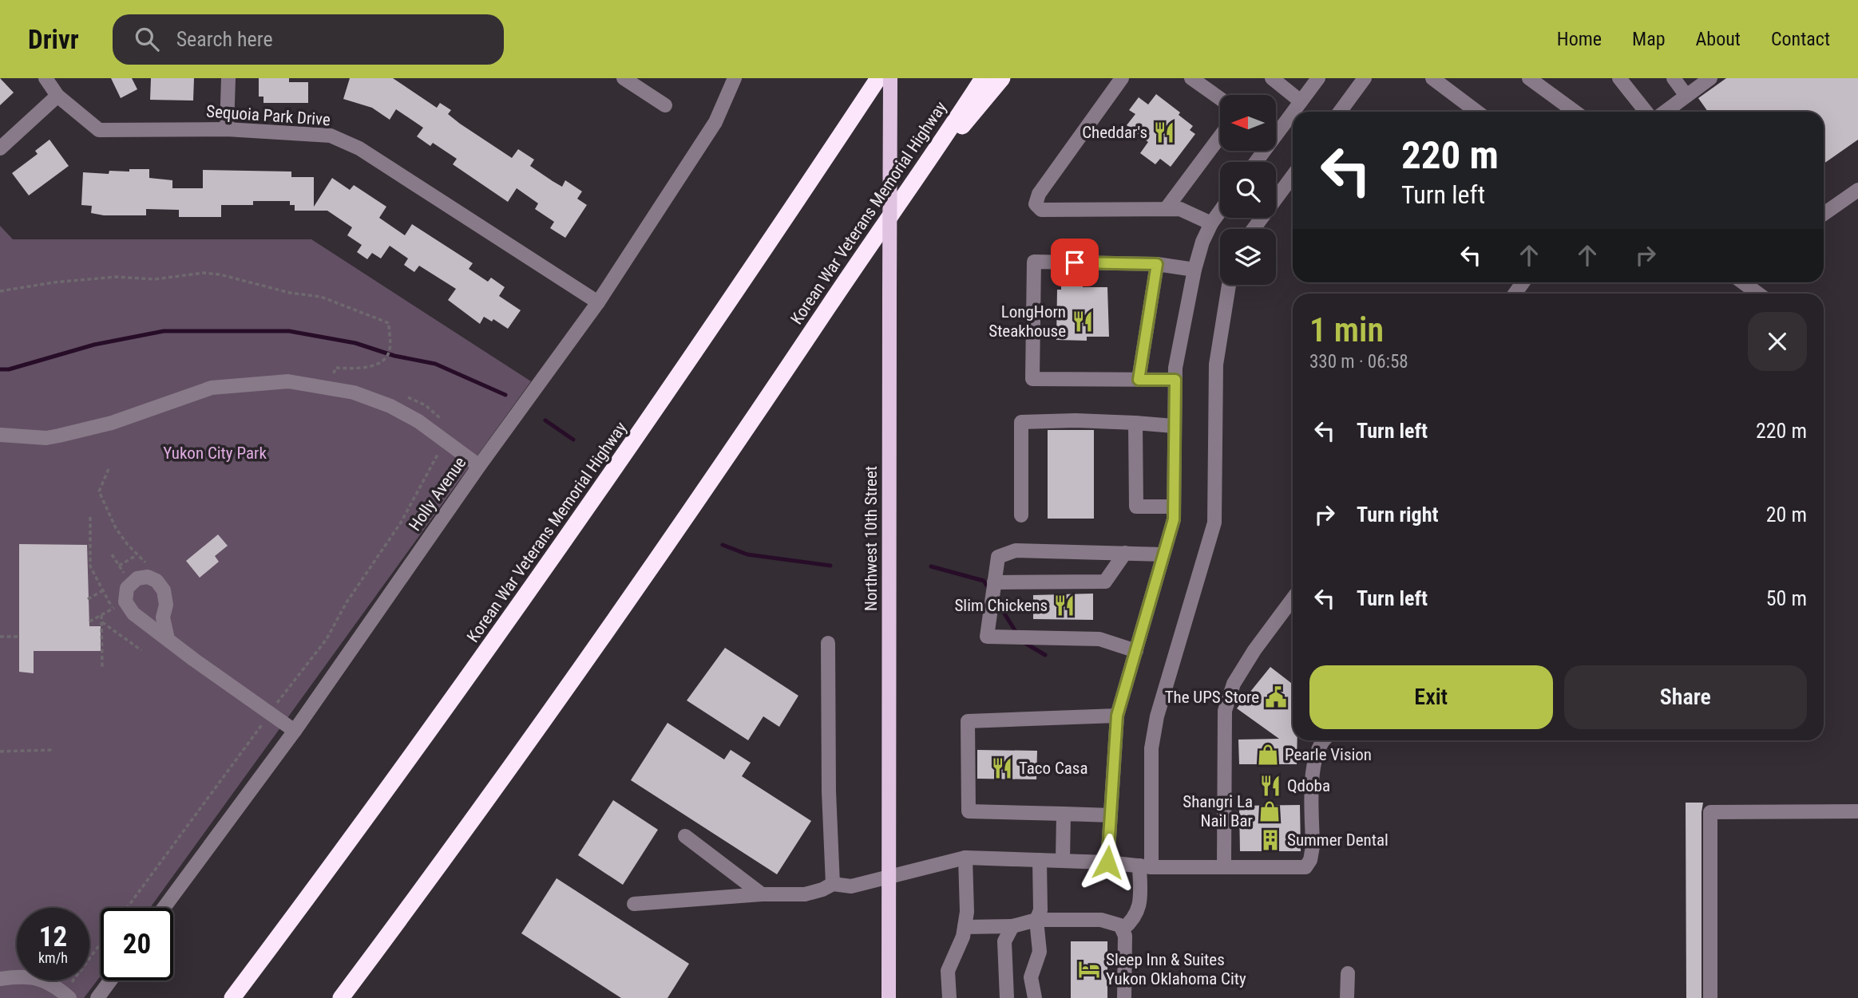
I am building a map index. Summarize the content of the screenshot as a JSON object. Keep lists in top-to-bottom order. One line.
{"streets":{"highway":["Korean War Veterans Memorial Highway"],"main road":["Northwest 10th Street"],"street":["Sequoia Park Drive","Holly Avenue"]},"crossings":[["Sequoia Park Drive","Holly Avenue"]],"parks":["Yukon City Park"],"places":{"restaurant":["Cheddar's","LongHorn Steakhouse","Slim Chickens","Taco Casa","Qdoba"],"public building":["The UPS Store"],"shop":["Pearle Vision","Shangri La Nail Bar"],"building":["Summer Dental"],"hotel":["Sleep Inn & Suites Yukon Oklahoma City"]},"north":"left","page":{"header":"Drivr","search":"Search here","nav":["Home","Map","About","Contact"],"turn":["220 m","Turn left"],"heading":["1 min","330 m · 06:58"],"list":[{"name":"Turn left","value":"220 m"},{"name":"Turn right","value":"20 m"},{"name":"Turn left","value":"50 m"}],"buttons":["Exit","Share"],"speed":"12 km/h","limit":"20"}}
